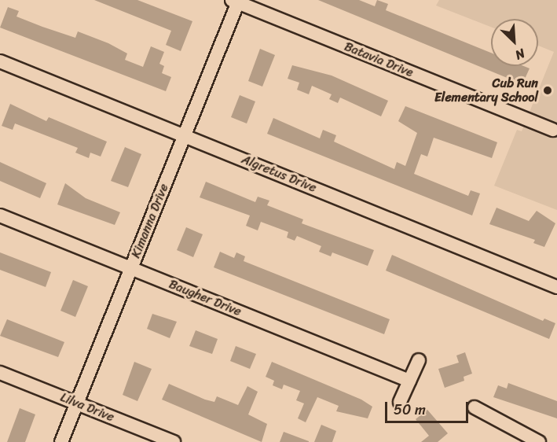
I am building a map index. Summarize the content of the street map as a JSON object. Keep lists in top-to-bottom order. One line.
{"streets":{"street":["Batavia Drive","Algretus Drive","Kimanna Drive","Baugher Drive","Lilva Drive"]},"crossings":[["Batavia Drive","Kimanna Drive"],["Algretus Drive","Kimanna Drive"],["Kimanna Drive","Baugher Drive"],["Kimanna Drive","Lilva Drive"]],"places":["Cub Run Elementary School"],"scale_bar":"50 m","north":"bottom right"}
